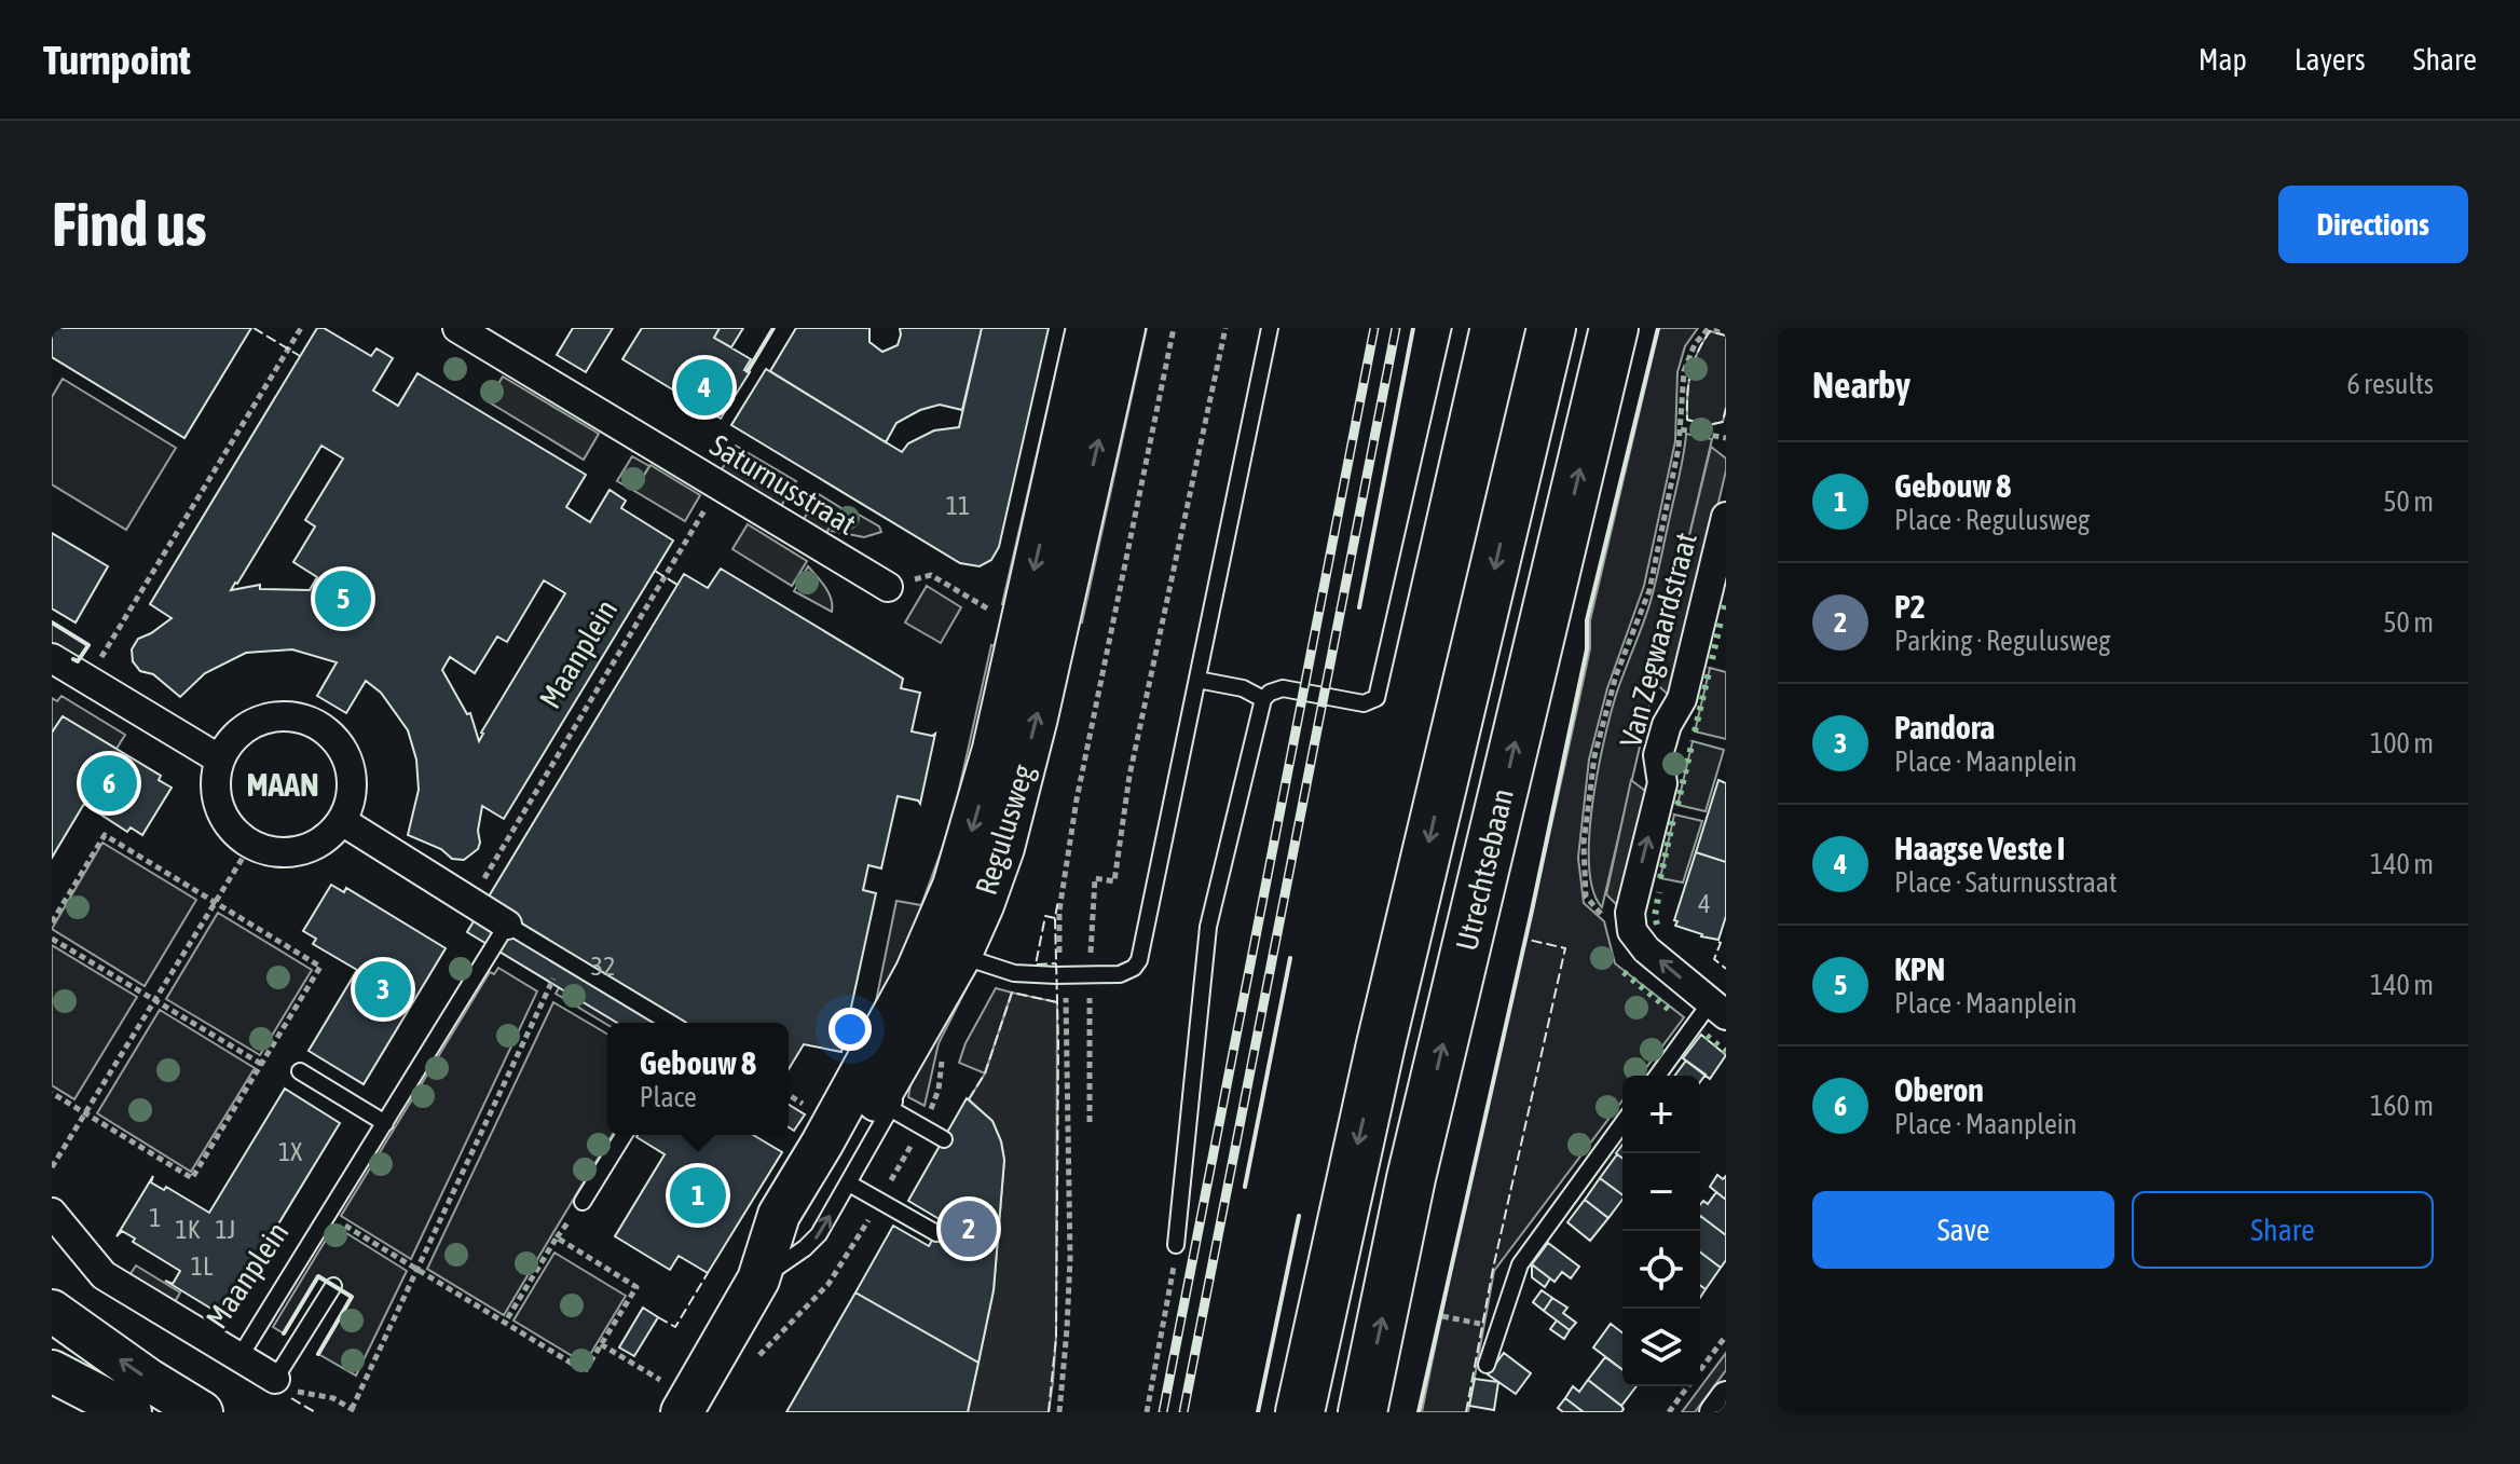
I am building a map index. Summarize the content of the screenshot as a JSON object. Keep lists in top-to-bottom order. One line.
{"streets":{"highway":["Utrechtsebaan"],"main road":["Regulusweg"],"street":["Saturnusstraat","Van Zegwaardstraat","Maanplein"]},"crossings":[["Saturnusstraat","Maanplein"]],"one_way":["Van Zegwaardstraat"],"districts":["MAAN"],"house_numbers":["11","4","32","1X","1","1K","1J","1L"],"page":{"header":"Turnpoint","nav":["Map","Layers","Share"],"buttons":["Directions",["Save","Share"]],"title":"Find us","heading":["Nearby","6 results"],"pins":["4","5","6","3","1","2"],"list":[{"mark":"1","name":"Gebouw 8","note":"Place · Regulusweg","value":"50 m"},{"mark":"2","name":"P2","note":"Parking · Regulusweg","value":"50 m"},{"mark":"3","name":"Pandora","note":"Place · Maanplein","value":"100 m"},{"mark":"4","name":"Haagse Veste I","note":"Place · Saturnusstraat","value":"140 m"},{"mark":"5","name":"KPN","note":"Place · Maanplein","value":"140 m"},{"mark":"6","name":"Oberon","note":"Place · Maanplein","value":"160 m"}],"popup":["Gebouw 8","Place"],"map_buttons":["+","−"]}}
